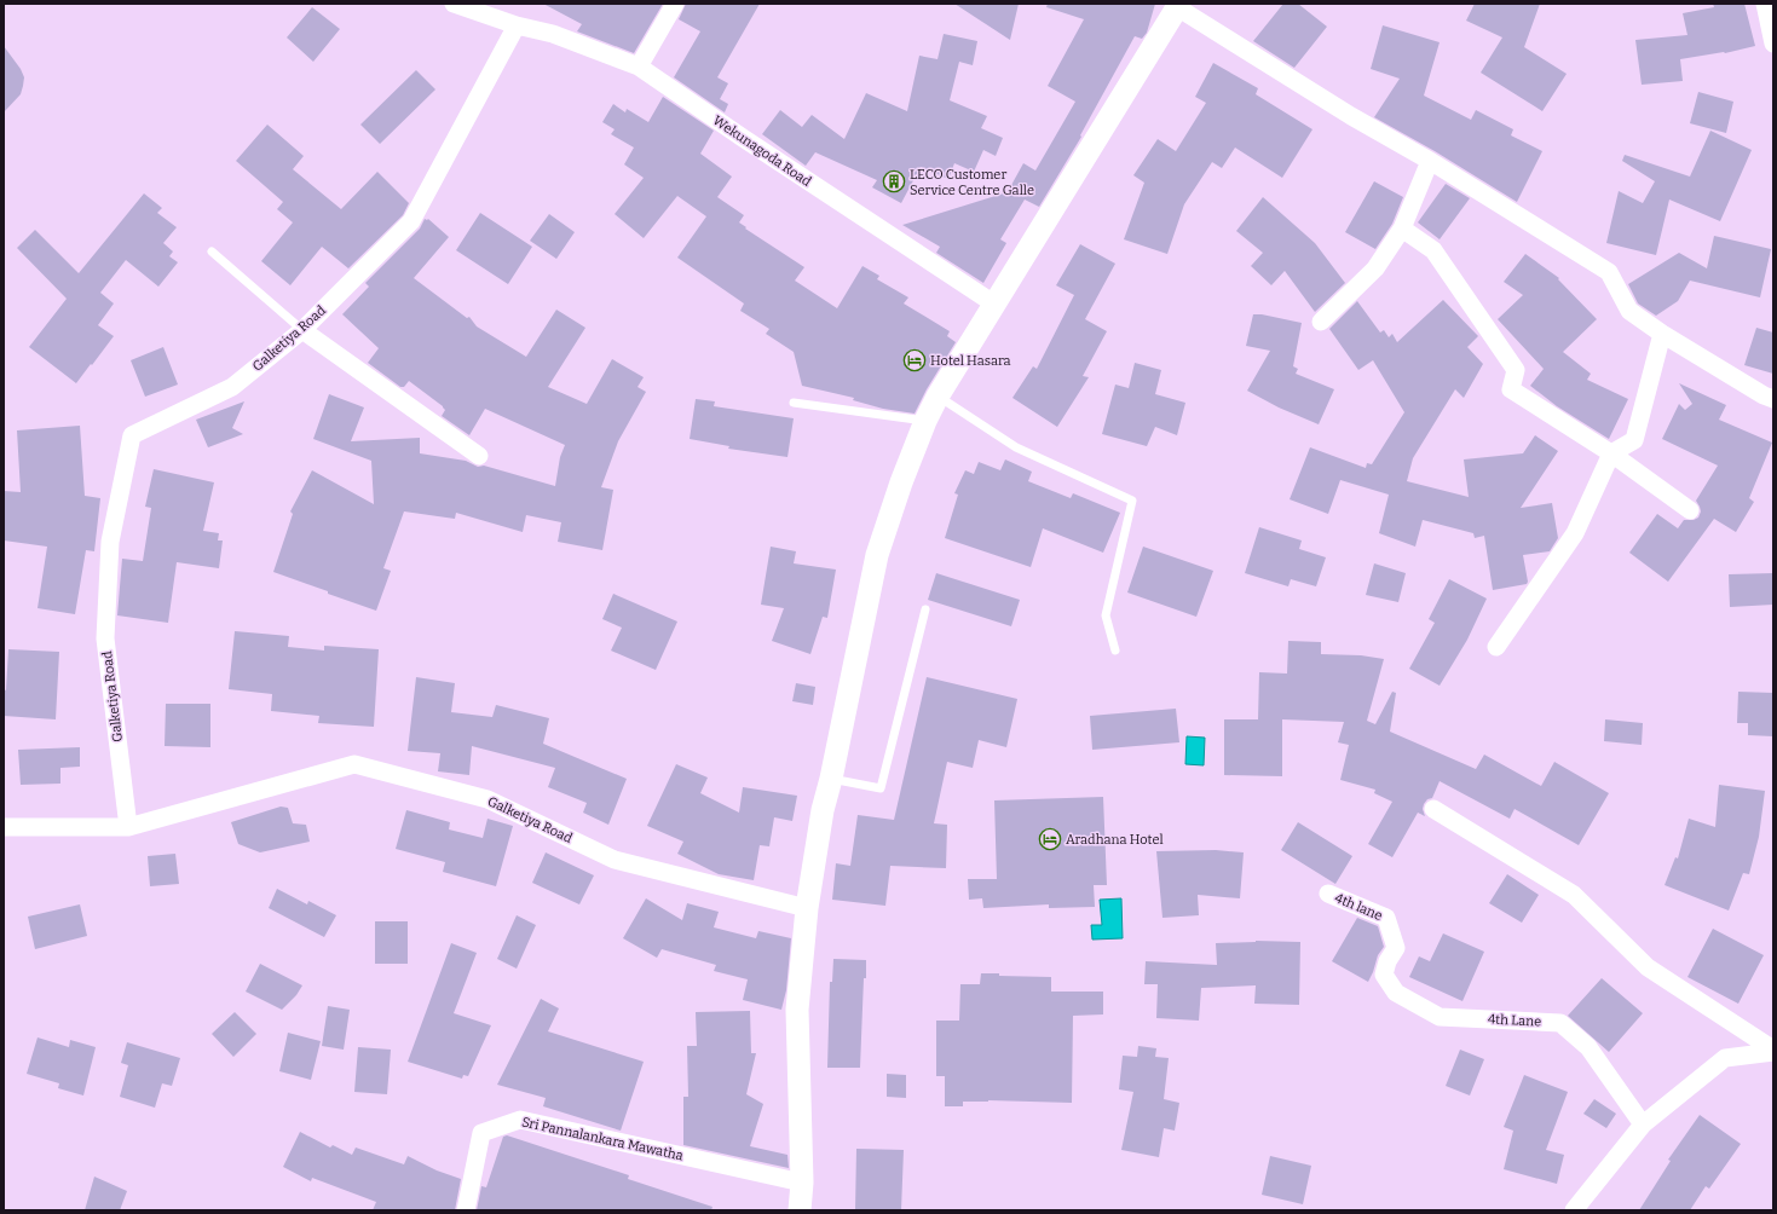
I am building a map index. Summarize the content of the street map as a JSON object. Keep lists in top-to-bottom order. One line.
{"streets":{"street":["Wekunagoda Road","Galketiya Road","4th lane","4th Lane","Sri Pannalankara Mawatha"]},"crossings":[["Wekunagoda Road","Galketiya Road"],["4th lane","4th Lane"]],"places":{"building":["LECO Customer Service Centre Galle"],"hotel":["Hotel Hasara","Aradhana Hotel"]}}
